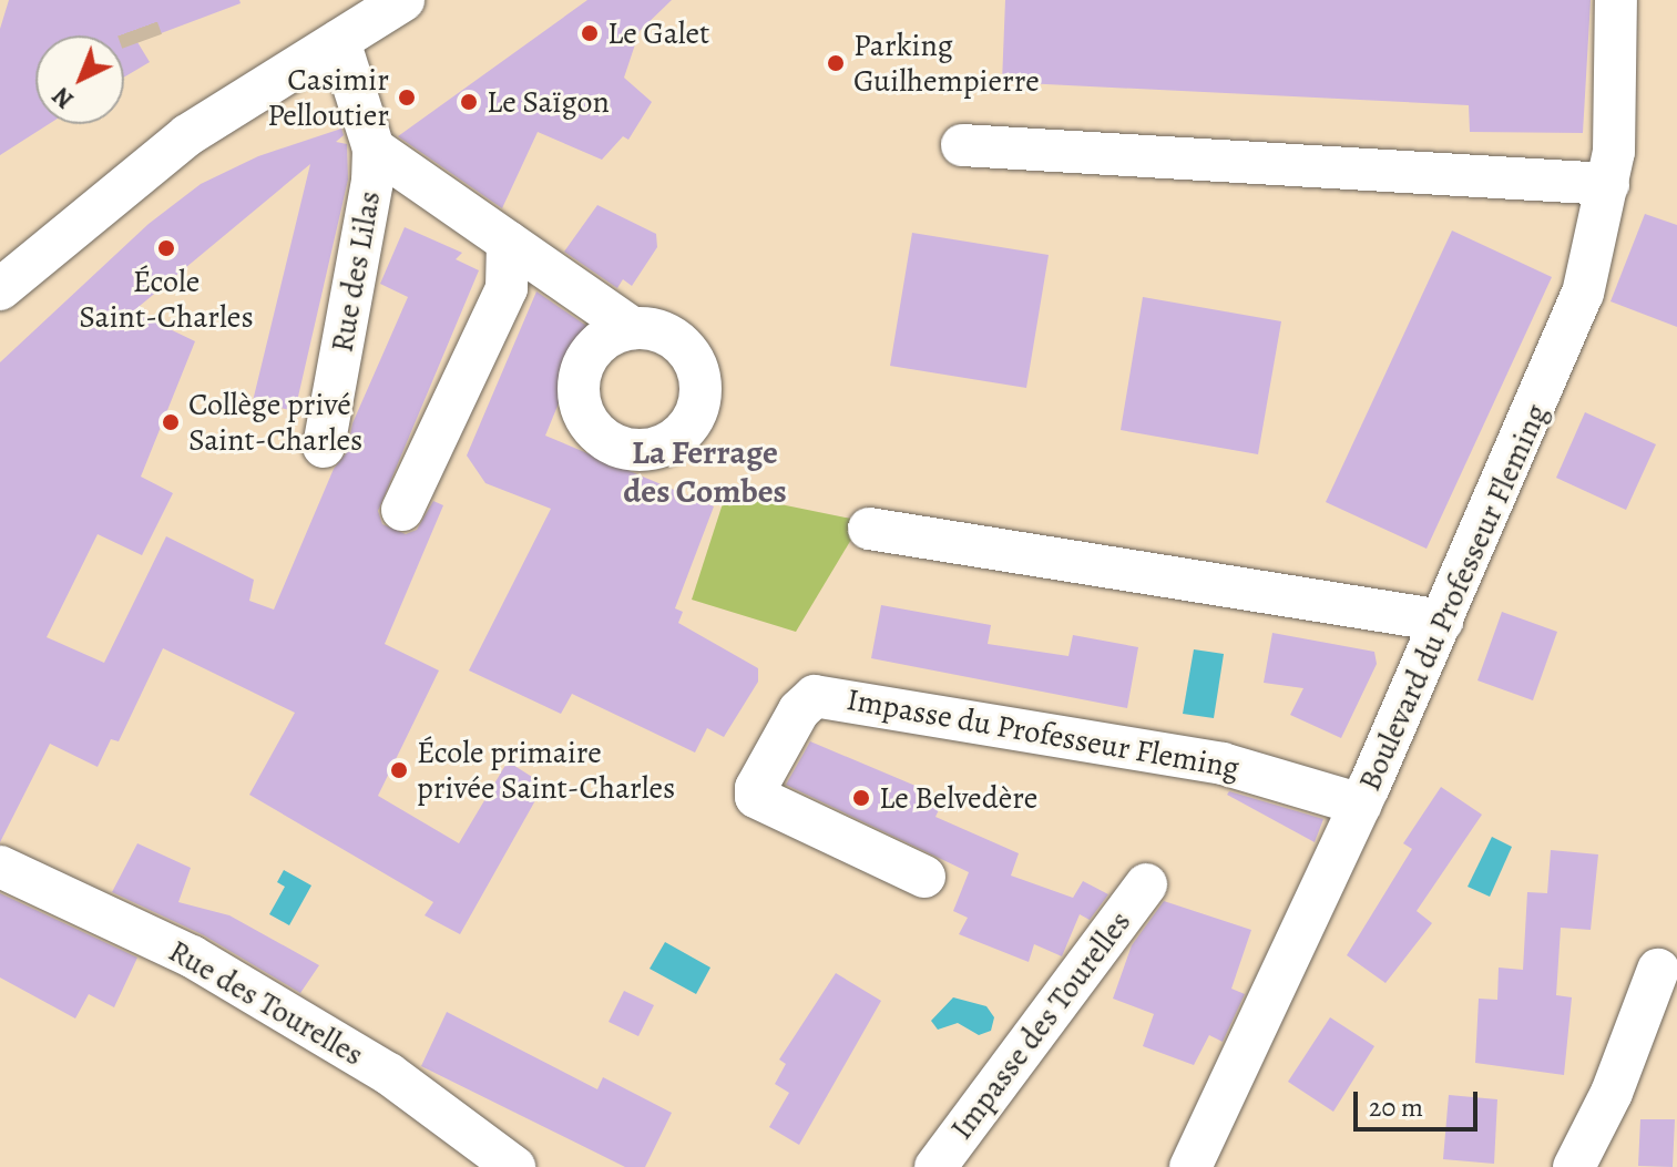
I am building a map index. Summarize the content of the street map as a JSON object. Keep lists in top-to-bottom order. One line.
{"streets":{"street":["Rue des Lilas","Boulevard du Professeur Fleming","Impasse du Professeur Fleming","Rue des Tourelles","Impasse des Tourelles"]},"crossings":[["Boulevard du Professeur Fleming","Impasse du Professeur Fleming"]],"districts":["La Ferrage des Combes"],"places":["Le Galet","Parking Guilhempierre","Casimir Pelloutier","Le Saïgon","École Saint-Charles","Collège privé Saint-Charles","École primaire privée Saint-Charles","Le Belvedère"],"scale_bar":"20 m","north":"bottom left"}
